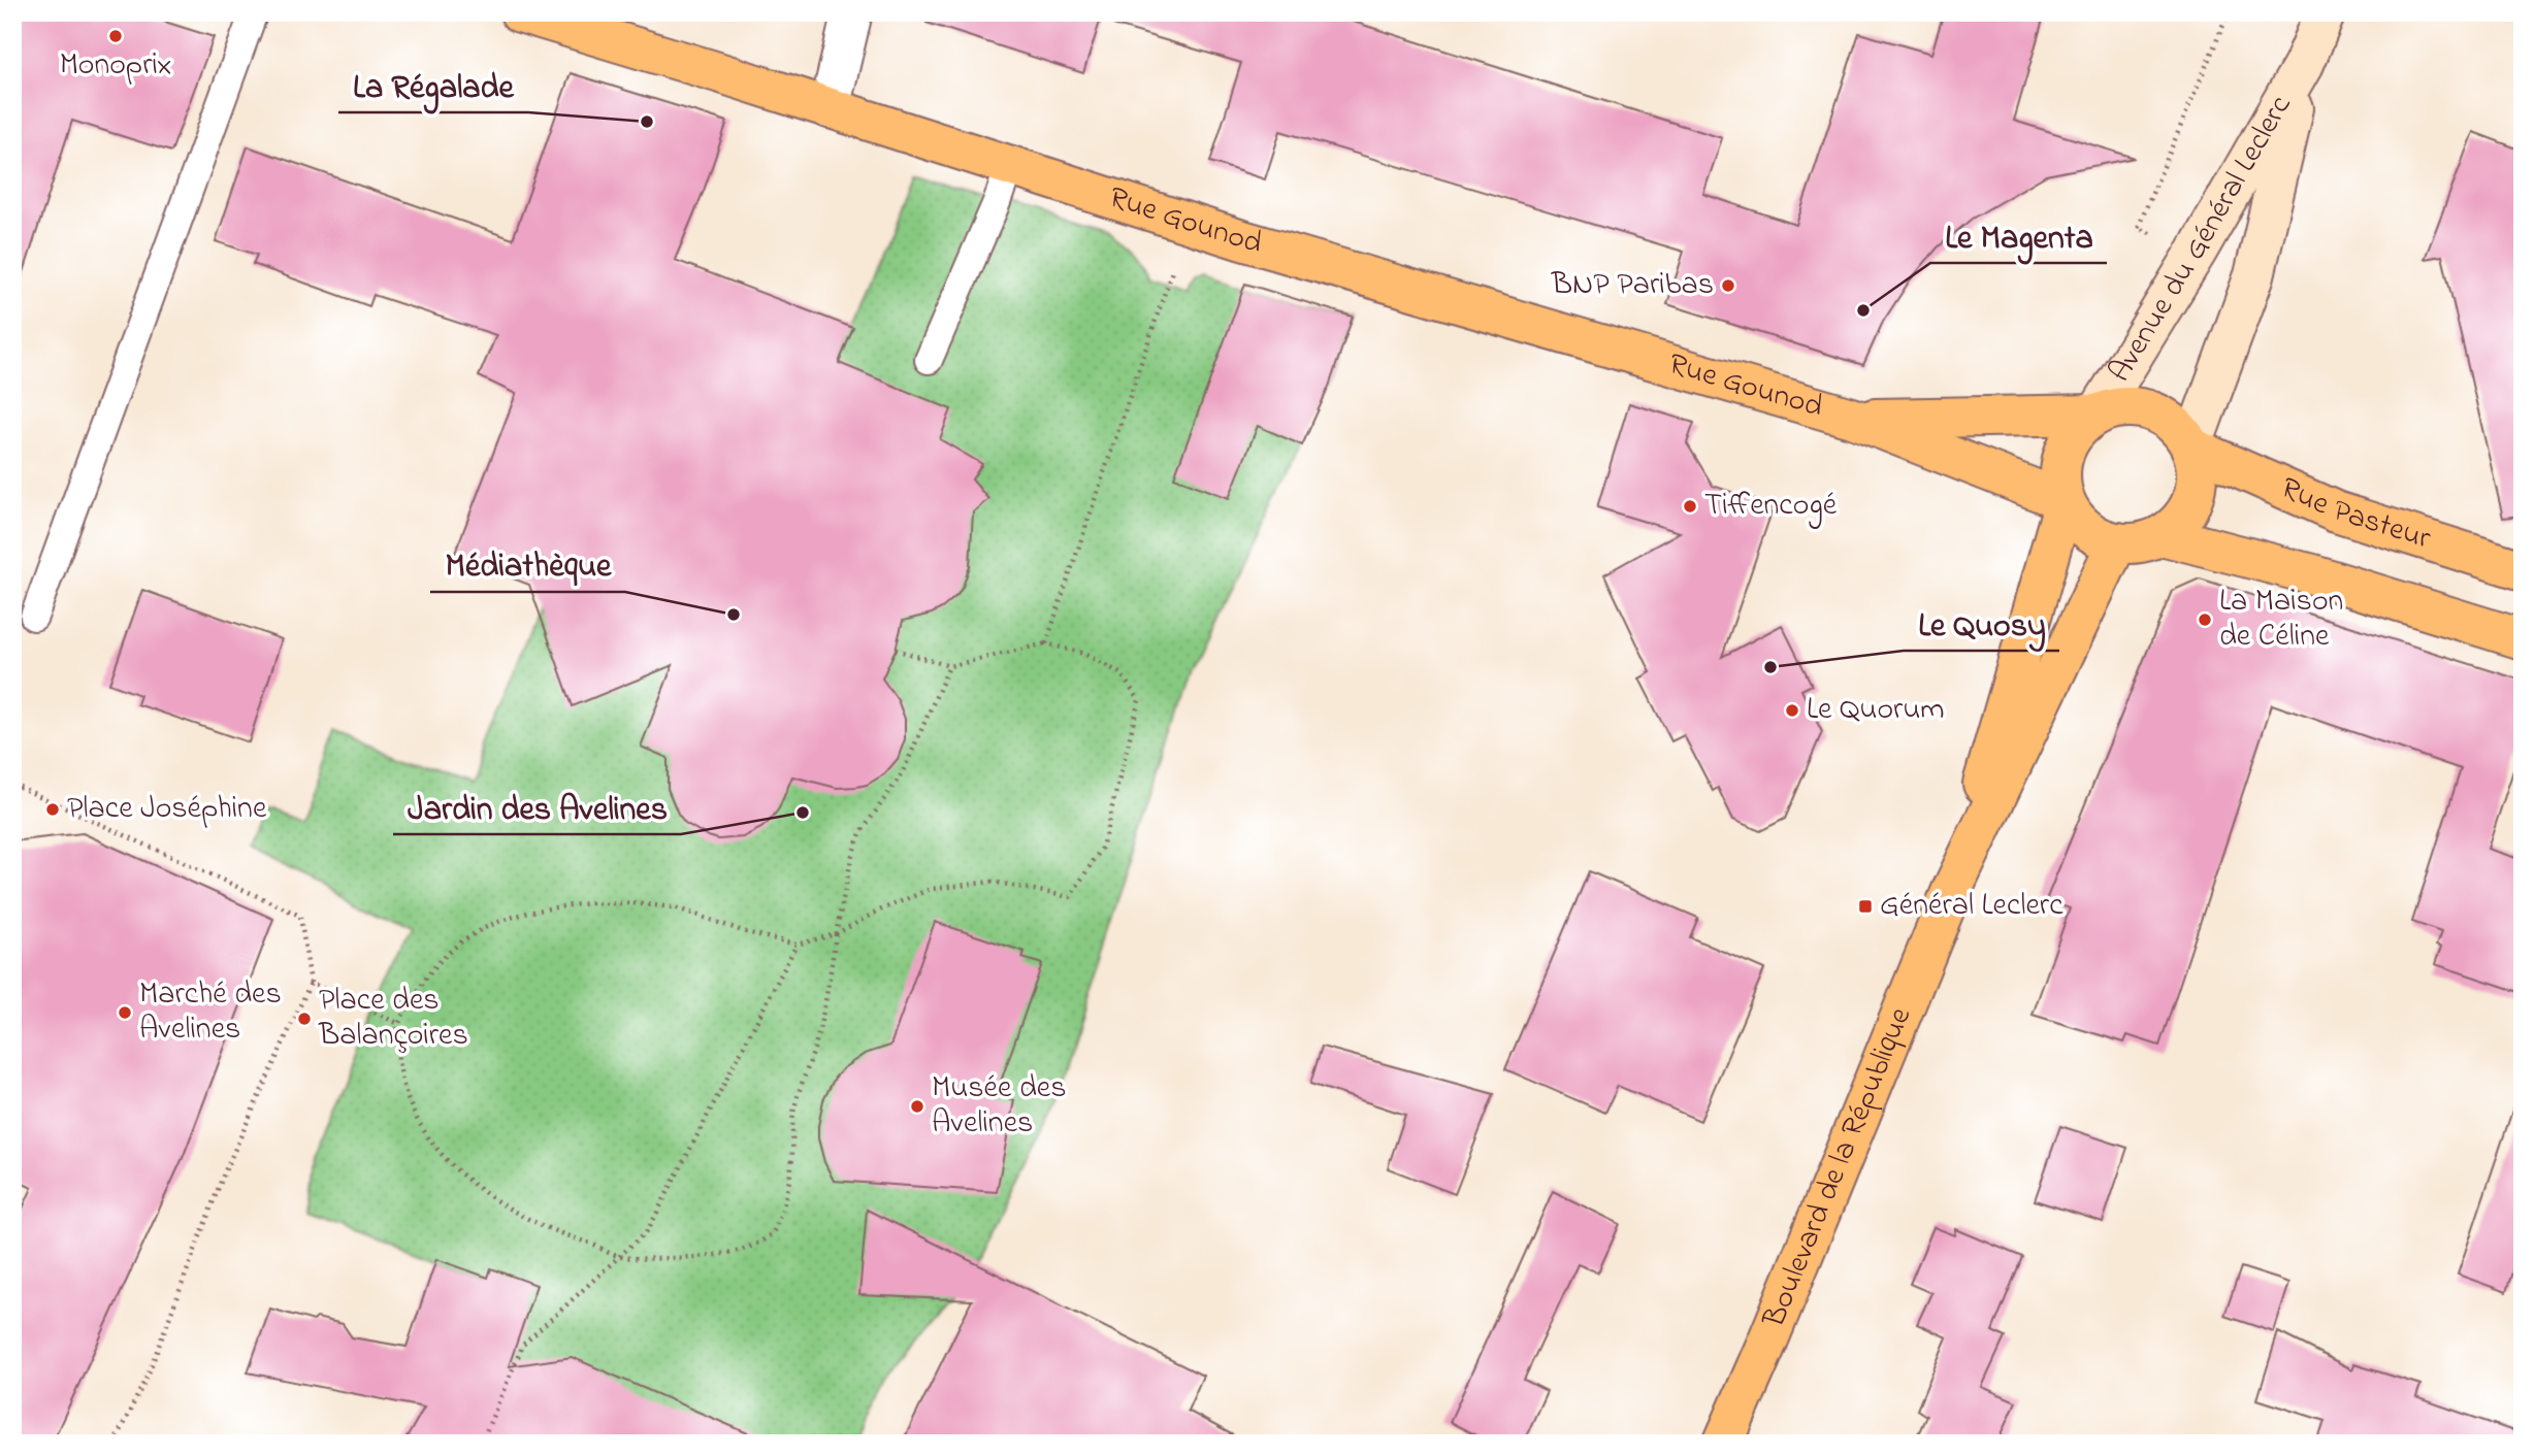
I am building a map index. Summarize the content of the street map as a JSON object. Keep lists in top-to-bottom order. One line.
{"streets":{"main road":["Rue Gounod","Avenue du Général Leclerc","Rue Pasteur","Boulevard de la République"]},"crossings":[["Rue Gounod","Avenue du Général Leclerc"],["Rue Gounod","Rue Pasteur"],["Rue Gounod","Boulevard de la République"],["Avenue du Général Leclerc","Rue Pasteur"],["Avenue du Général Leclerc","Boulevard de la République"],["Rue Pasteur","Boulevard de la République"]],"places":{"other":["Monoprix","La Régalade","BNP Paribas","Le Magenta","Tiffencogé","Médiathèque","La Maison de Céline","Le Quosy","Le Quorum","Place Joséphine","Jardin des Avelines","Marché des Avelines","Place des Balançoires","Musée des Avelines"],"transit":["Général Leclerc"]}}
